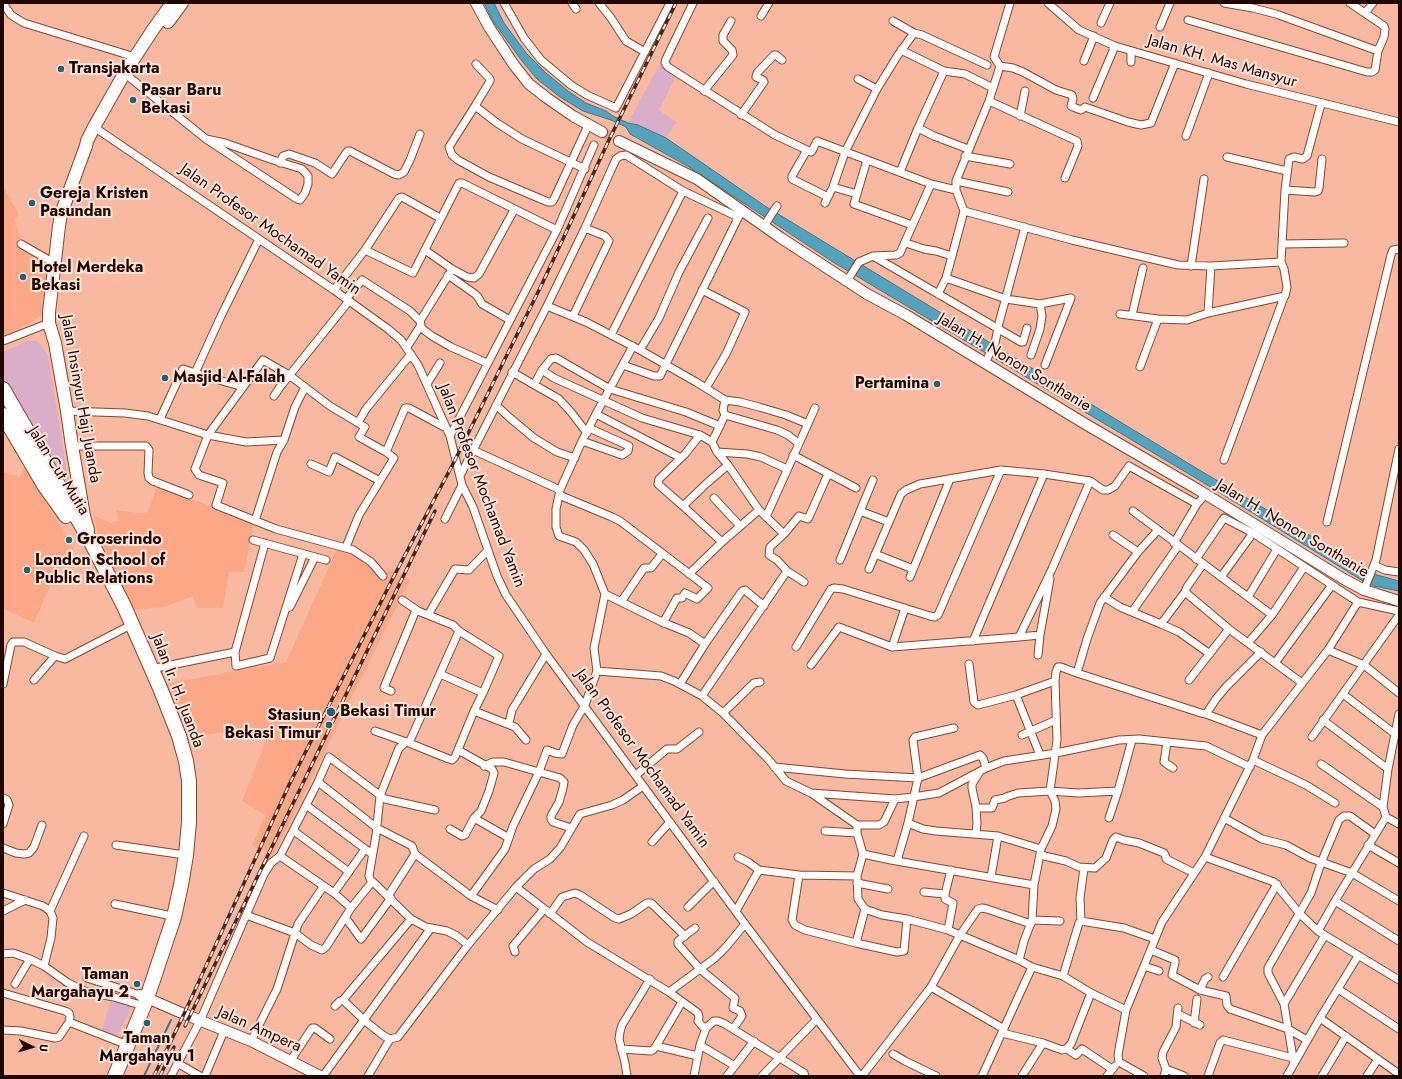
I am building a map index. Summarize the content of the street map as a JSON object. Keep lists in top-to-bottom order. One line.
{"streets":{"highway":["Jalan Cut Mutia","Jalan Ir. H. Juanda"],"main road":["Jalan Insinyur Haji Juanda"],"street":["Jalan KH. Mas Mansyur","Jalan Profesor Mochamad Yamin","Jalan H. Nonon Sonthanie","Jalan Ampera"]},"crossings":[["Jalan Profesor Mochamad Yamin","Jalan Insinyur Haji Juanda"],["Jalan Insinyur Haji Juanda","Jalan Cut Mutia"],["Jalan Insinyur Haji Juanda","Jalan Ir. H. Juanda"],["Jalan Cut Mutia","Jalan Ir. H. Juanda"],["Jalan Ir. H. Juanda","Jalan Ampera"]],"places":["Transjakarta","Pasar Baru Bekasi","Gereja Kristen Pasundan","Hotel Merdeka Bekasi","Masjid Al-Falah","Pertamina","Groserindo","London School of Public Relations","Bekasi Timur","Stasiun Bekasi Timur","Taman Margahayu 2","Taman Margahayu 1"],"north":"right"}
